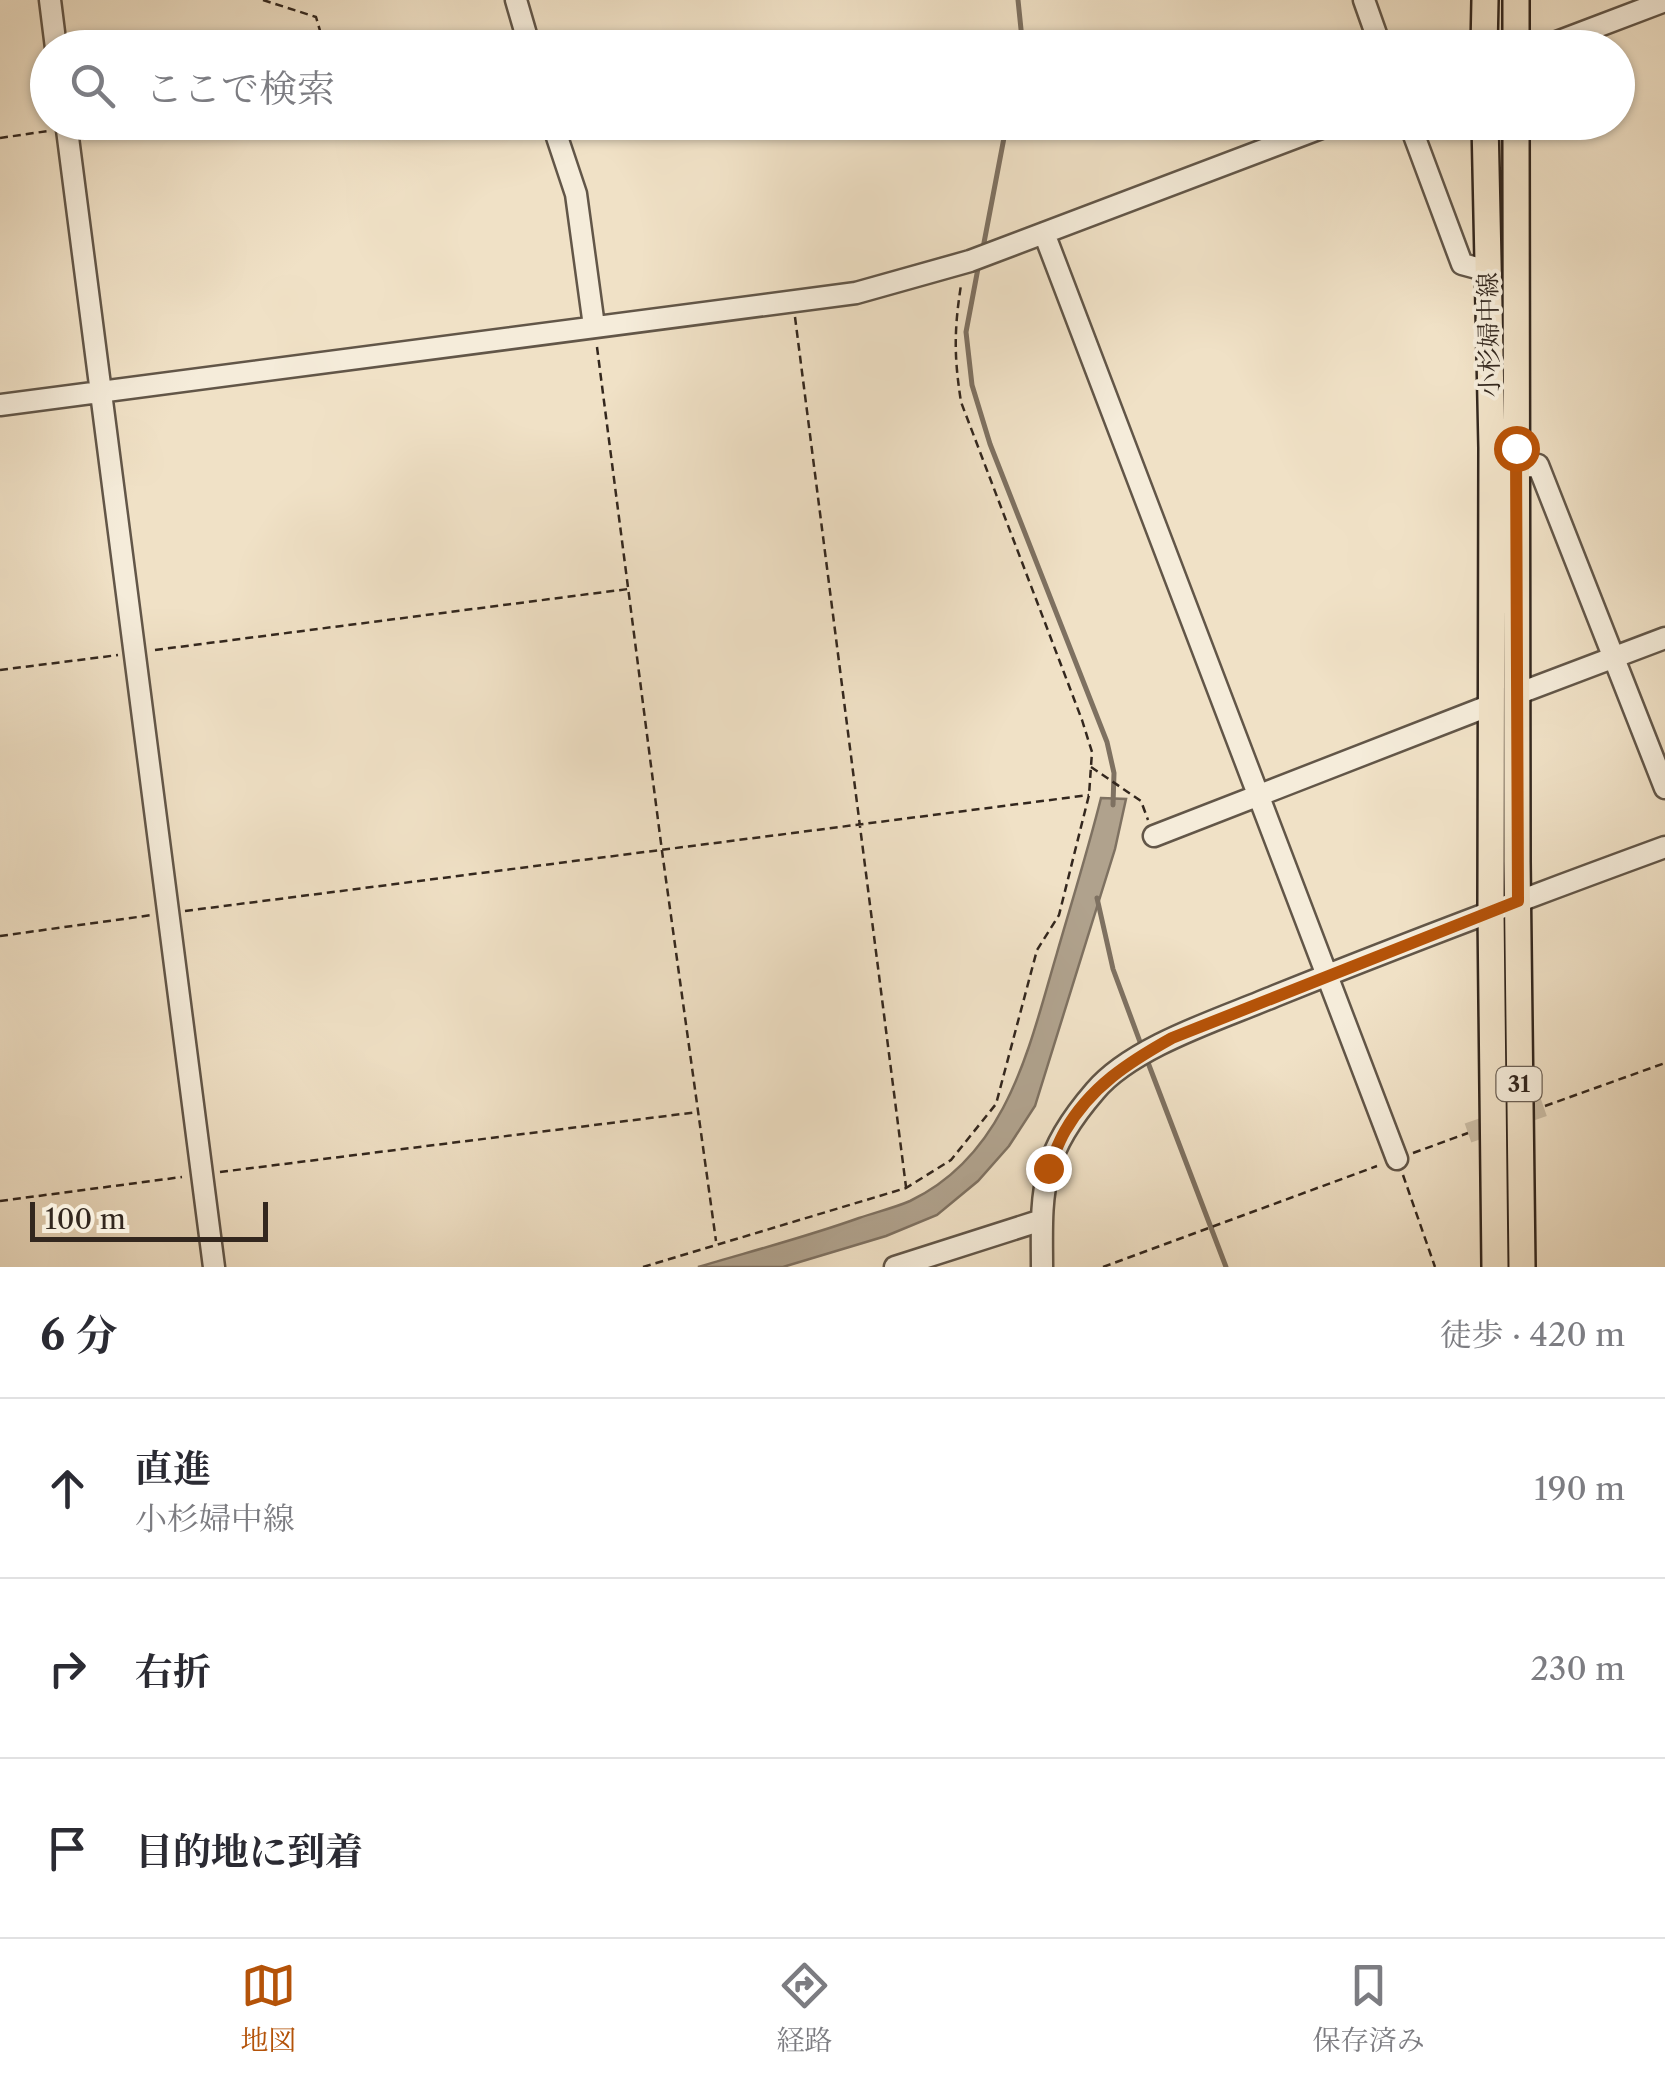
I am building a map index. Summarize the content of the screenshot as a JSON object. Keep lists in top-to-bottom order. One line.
{"streets":{"main road":["小杉婦中線","31"]},"scale_bar":"100 m","page":{"search":"ここで検索","scale":"100 m","heading":["6 分","徒歩 · 420 m"],"list":[["直進","小杉婦中線","190 m"],["右折","230 m"],"目的地に到着"],"nav":["地図","経路","保存済み"]}}
